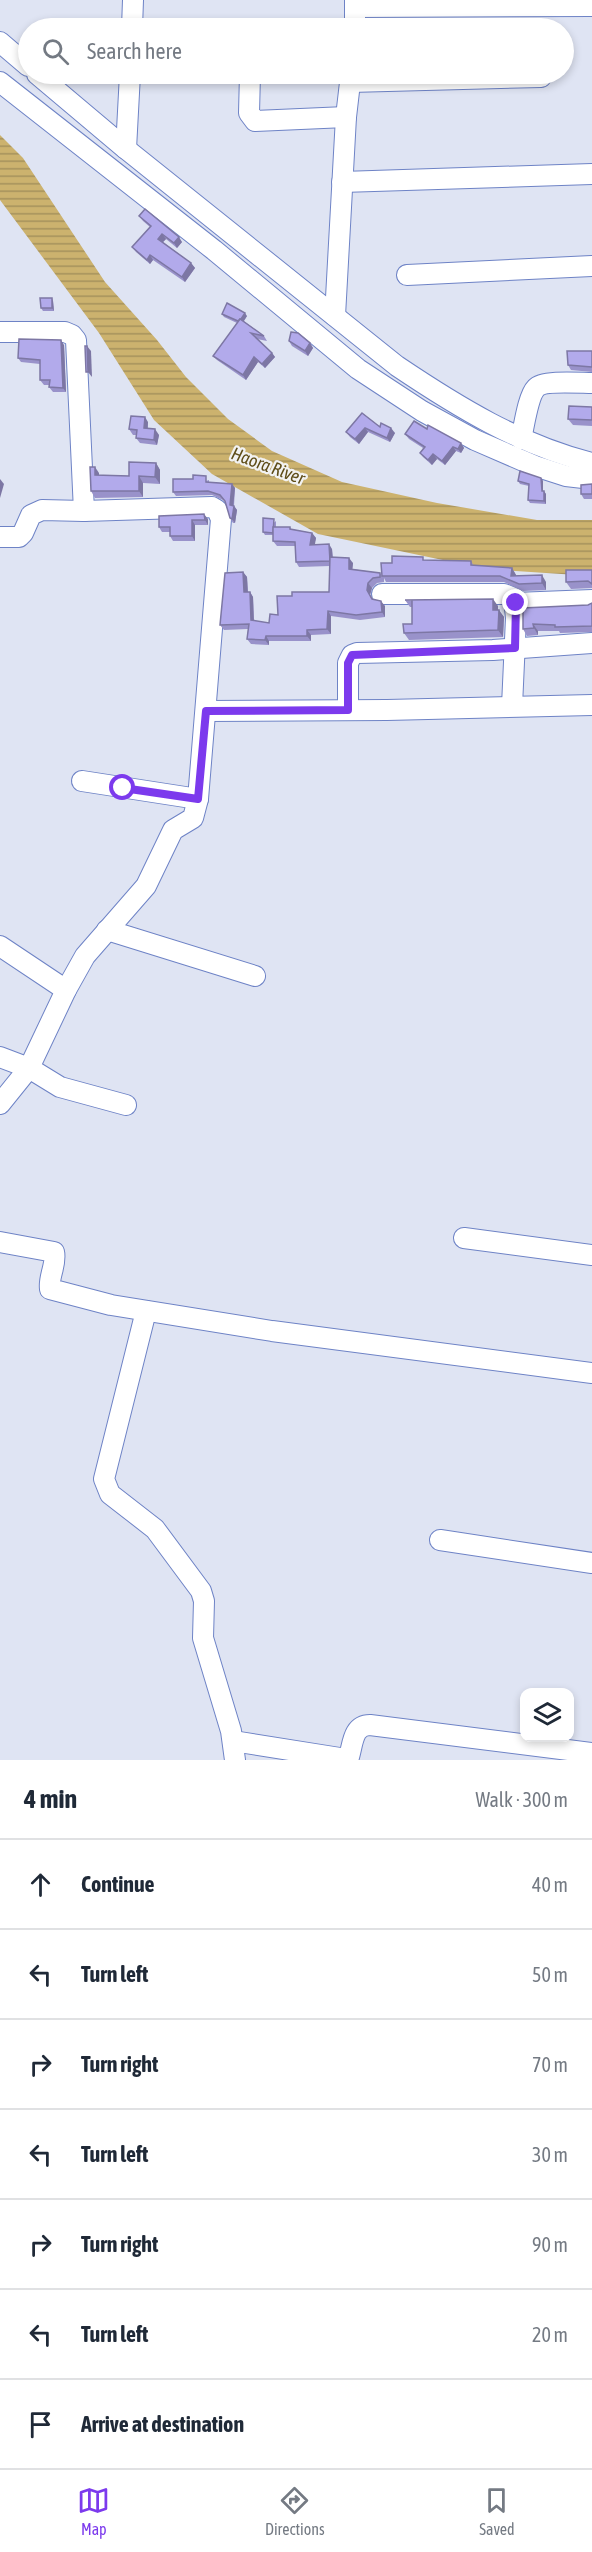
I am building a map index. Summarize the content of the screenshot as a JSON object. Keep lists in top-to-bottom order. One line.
{"water":["Haora River"],"page":{"search":"Search here","heading":["4 min","Walk · 300 m"],"list":[["Continue","40 m"],["Turn left","50 m"],["Turn right","70 m"],["Turn left","30 m"],["Turn right","90 m"],["Turn left","20 m"],"Arrive at destination"],"nav":["Map","Directions","Saved"]}}
